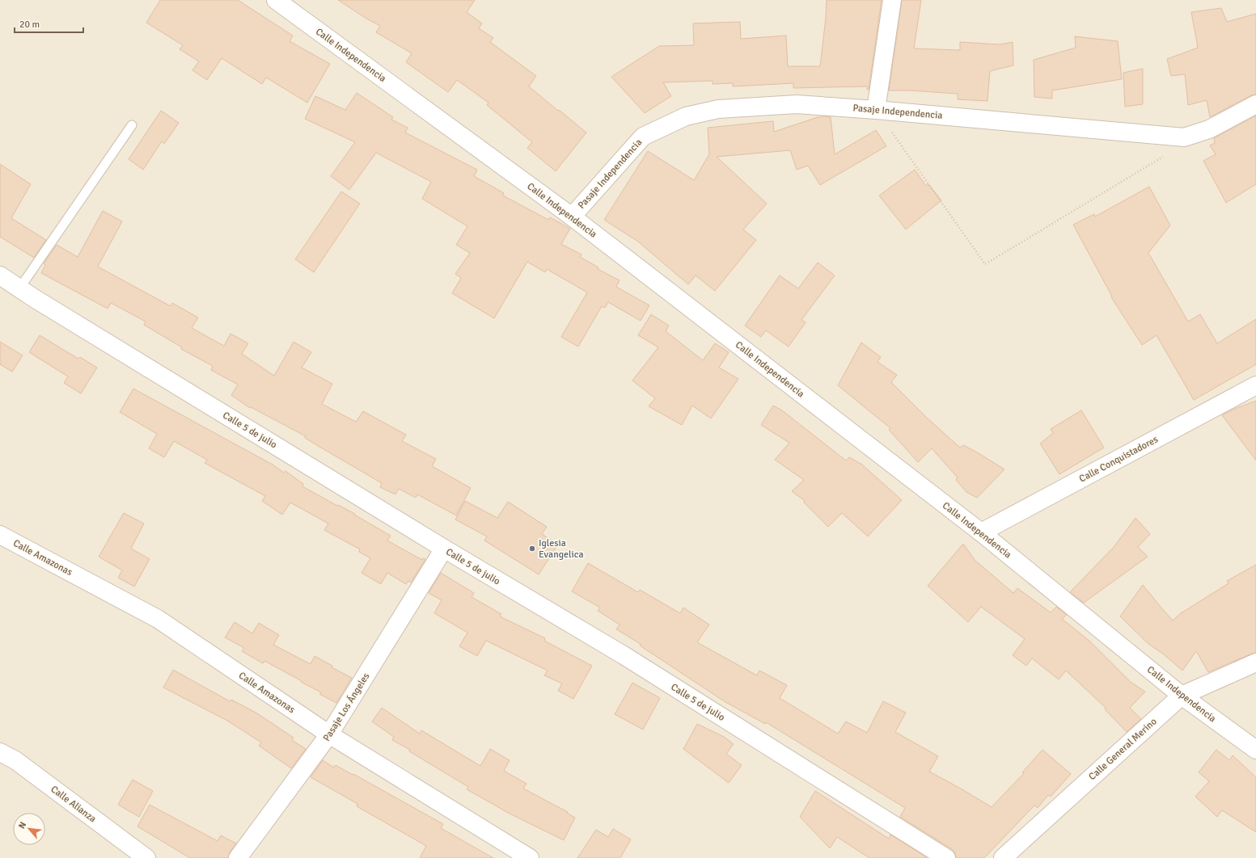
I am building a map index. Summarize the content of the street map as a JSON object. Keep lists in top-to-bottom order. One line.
{"streets":{"street":["Calle Independencia","Pasaje Independencia","Calle 5 de julio","Calle Conquistadores","Calle Amazonas","Pasaje Los Ángeles","Calle General Merino","Calle Alianza"]},"crossings":[["Calle Independencia","Pasaje Independencia"],["Calle Independencia","Calle Conquistadores"],["Calle Independencia","Calle General Merino"],["Calle 5 de julio","Pasaje Los Ángeles"],["Calle Amazonas","Pasaje Los Ángeles"]],"places":["Iglesia Evangelica"],"scale_bar":"20 m","north":"top left"}
